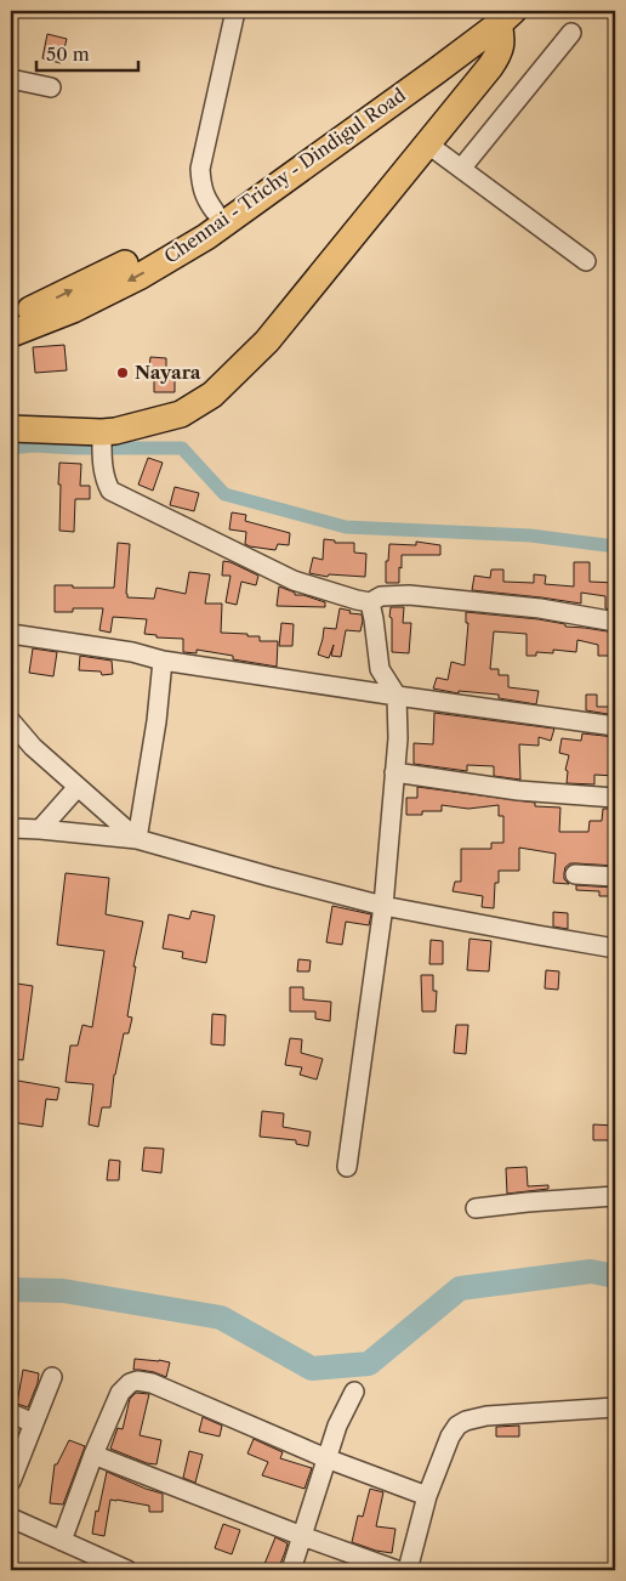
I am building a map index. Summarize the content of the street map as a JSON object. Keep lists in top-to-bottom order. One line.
{"streets":{"highway":["Chennai - Trichy - Dindigul Road"]},"places":["Nayara"],"scale_bar":"50 m"}
